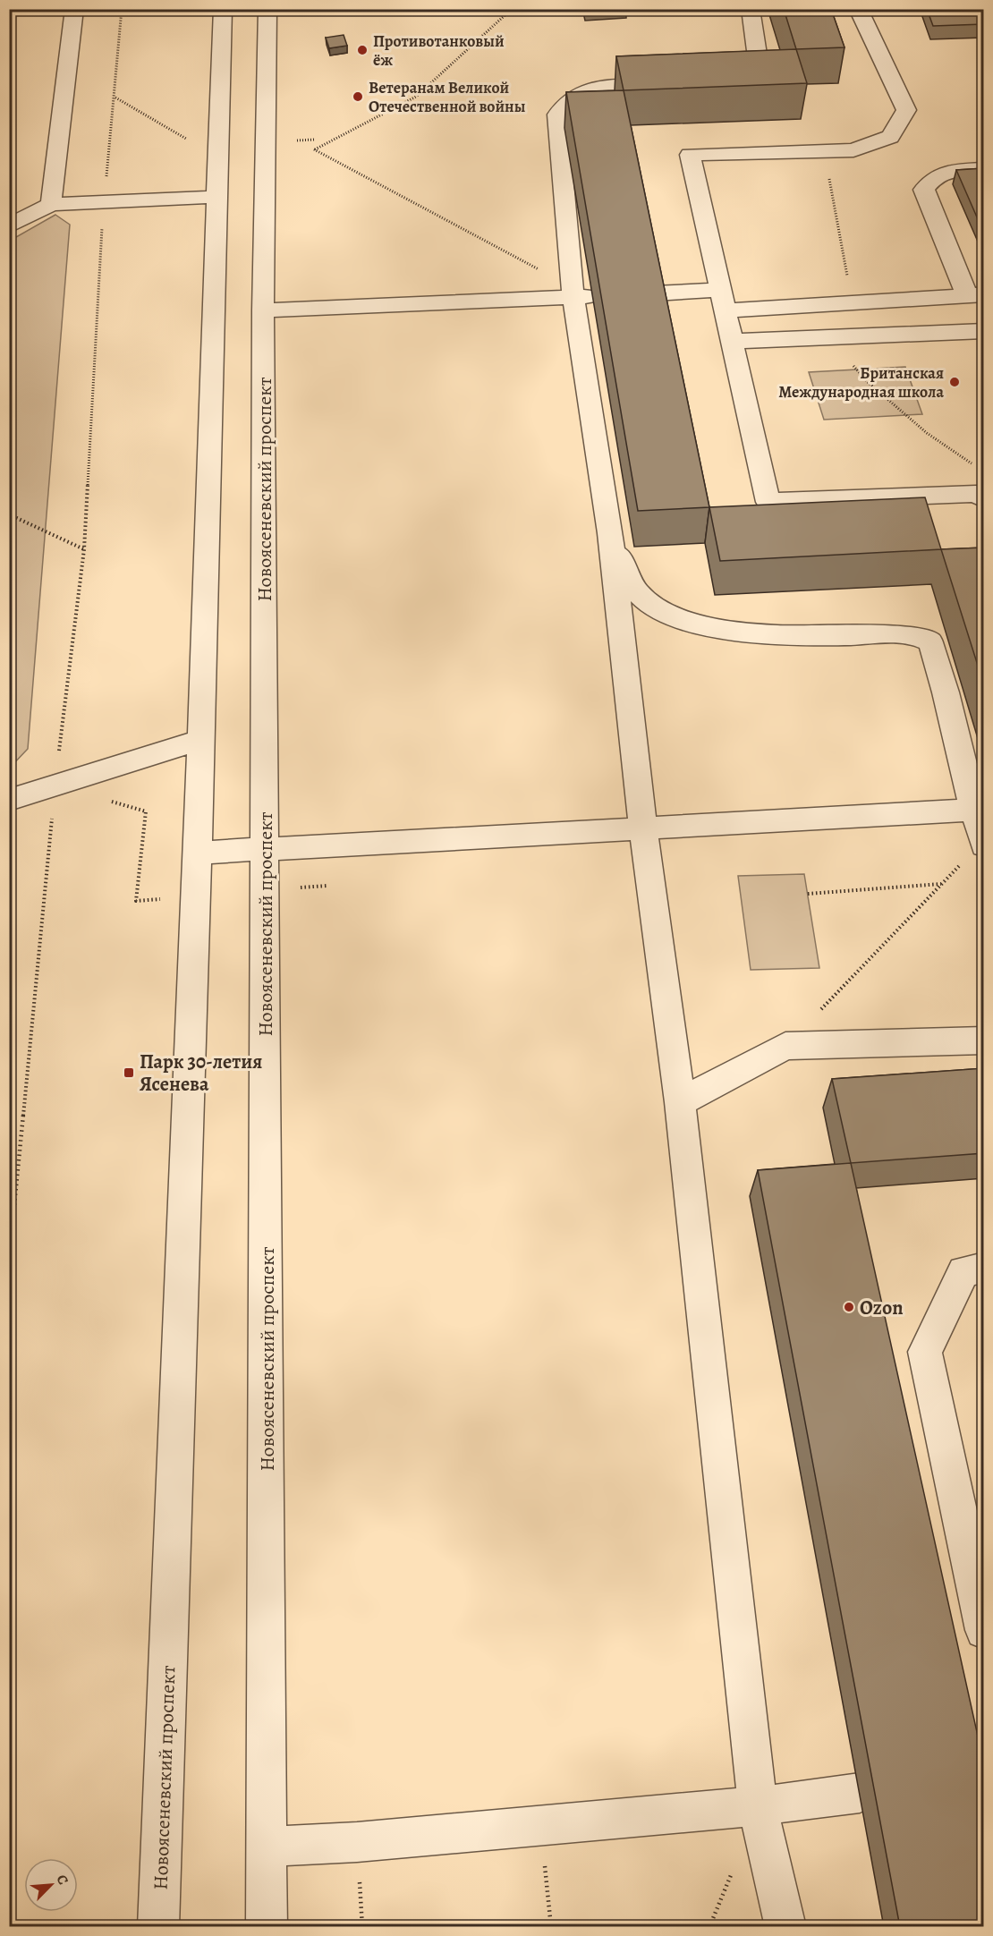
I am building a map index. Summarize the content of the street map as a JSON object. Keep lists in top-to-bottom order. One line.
{"streets":{"street":["Новоясеневский проспект"]},"places":{"other":["Противотанковый ёж","Ветеранам Великой Отечественной войны","Британская Международная школа","Ozon"],"transit":["Парк 30-летия Ясенева"]},"north":"top right"}
